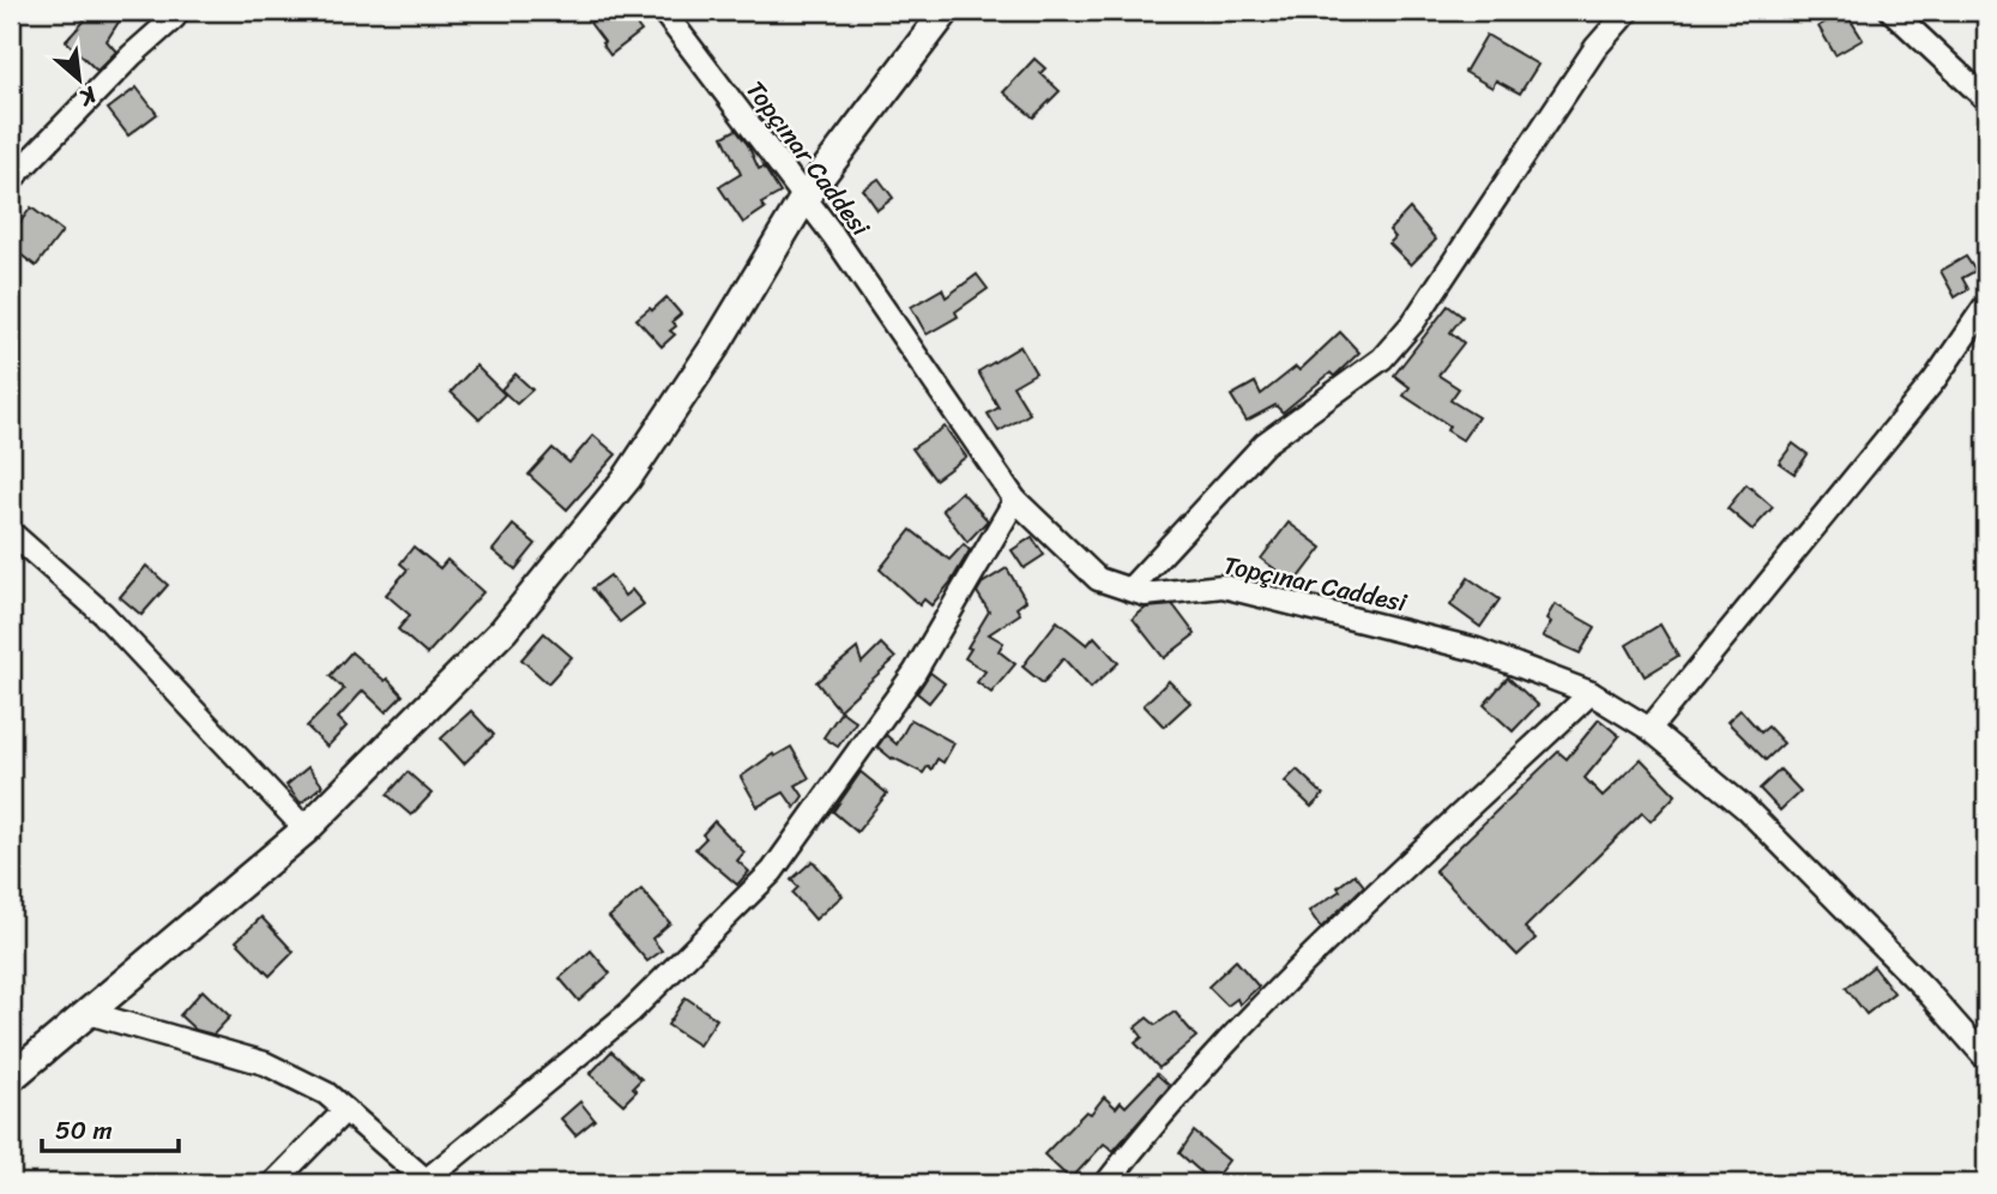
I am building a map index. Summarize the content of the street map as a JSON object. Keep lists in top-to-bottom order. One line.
{"streets":{"street":["Topçınar Caddesi"]},"scale_bar":"50 m","north":"bottom right"}
